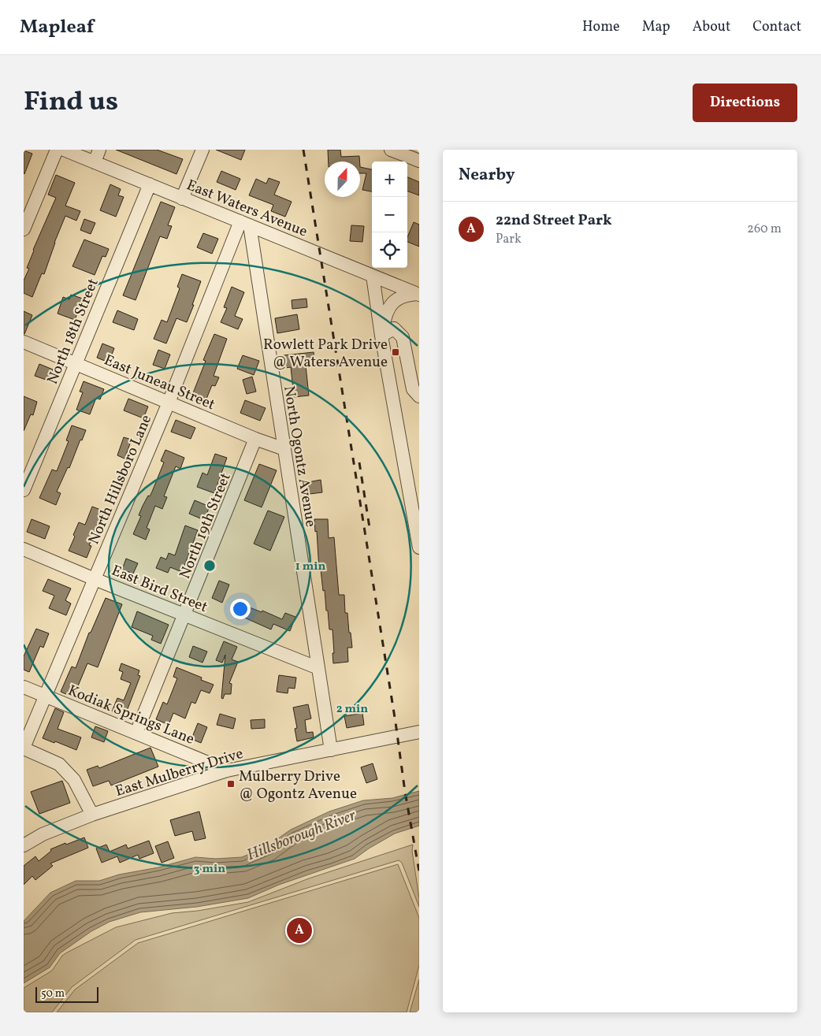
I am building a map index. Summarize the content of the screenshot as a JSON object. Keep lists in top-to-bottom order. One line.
{"streets":{"street":["East Waters Avenue","North 18th Street","East Juneau Street","North Ogontz Avenue","North Hillsboro Lane","North 19th Street","East Bird Street","Kodiak Springs Lane","East Mulberry Drive"]},"crossings":[["East Waters Avenue","North 18th Street"],["East Waters Avenue","North Ogontz Avenue"],["East Waters Avenue","North Hillsboro Lane"],["North 18th Street","East Juneau Street"],["East Juneau Street","North Ogontz Avenue"],["East Juneau Street","North Hillsboro Lane"],["East Juneau Street","North 19th Street"],["North Ogontz Avenue","North Hillsboro Lane"],["North Ogontz Avenue","East Bird Street"],["North Hillsboro Lane","East Bird Street"],["North Hillsboro Lane","Kodiak Springs Lane"],["North 19th Street","East Bird Street"],["North 19th Street","Kodiak Springs Lane"],["Kodiak Springs Lane","East Mulberry Drive"]],"water":["Hillsborough River"],"places":{"transit":["Rowlett Park Drive @ Waters Avenue","Mulberry Drive @ Ogontz Avenue"]},"scale_bar":"50 m","north":"top","page":{"header":"Mapleaf","nav":["Home","Map","About","Contact"],"title":"Find us","buttons":"Directions","heading":"Nearby","map_buttons":["+","−"],"list":[{"mark":"A","name":"22nd Street Park","note":"Park","value":"260 m"}],"pins":"A","scale":"50 m"},"rings":["1 min","2 min","3 min"]}
